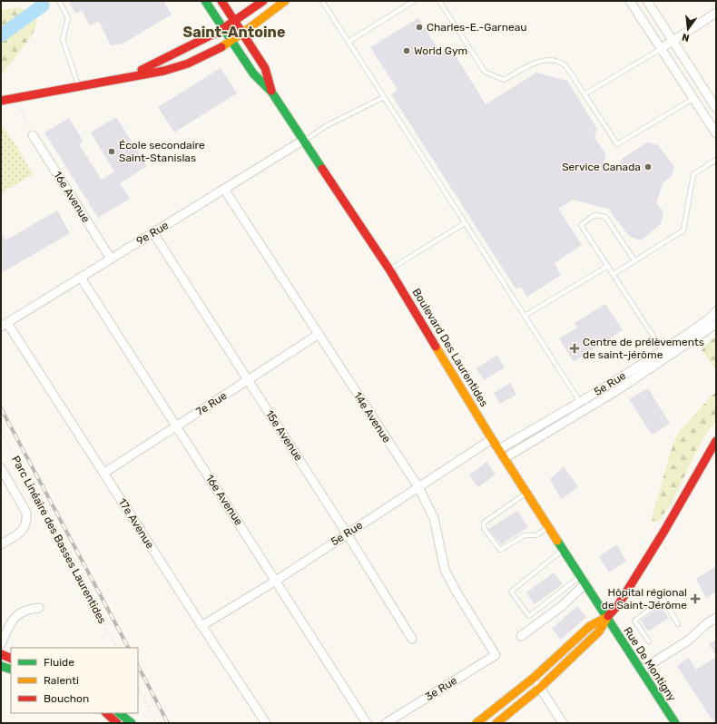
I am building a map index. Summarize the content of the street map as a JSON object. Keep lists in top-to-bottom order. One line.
{"streets":{"main road":["Boulevard Des Laurentides","Rue De Montigny"],"street":["16e Avenue","9e Rue","5e Rue","7e Rue","14e Avenue","15e Avenue","17e Avenue","3e Rue"],"path":["Parc Linéaire des Basses Laurentides"]},"crossings":[["16e Avenue","9e Rue"],["16e Avenue","5e Rue"],["16e Avenue","7e Rue"],["9e Rue","Boulevard Des Laurentides"],["9e Rue","14e Avenue"],["9e Rue","15e Avenue"],["9e Rue","17e Avenue"],["Boulevard Des Laurentides","5e Rue"],["Boulevard Des Laurentides","Rue De Montigny"],["5e Rue","14e Avenue"],["5e Rue","15e Avenue"],["5e Rue","17e Avenue"],["7e Rue","14e Avenue"],["7e Rue","15e Avenue"],["7e Rue","17e Avenue"],["14e Avenue","3e Rue"]],"districts":["Saint-Antoine"],"places":{"other":["Charles-E.-Garneau","World Gym","École secondaire Saint-Stanislas","Service Canada"],"health":["Centre de prélèvements de saint-jérôme","Hôpital régional de Saint-Jérôme"]},"legend":["Fluide","Ralenti","Bouchon"],"north":"bottom"}
